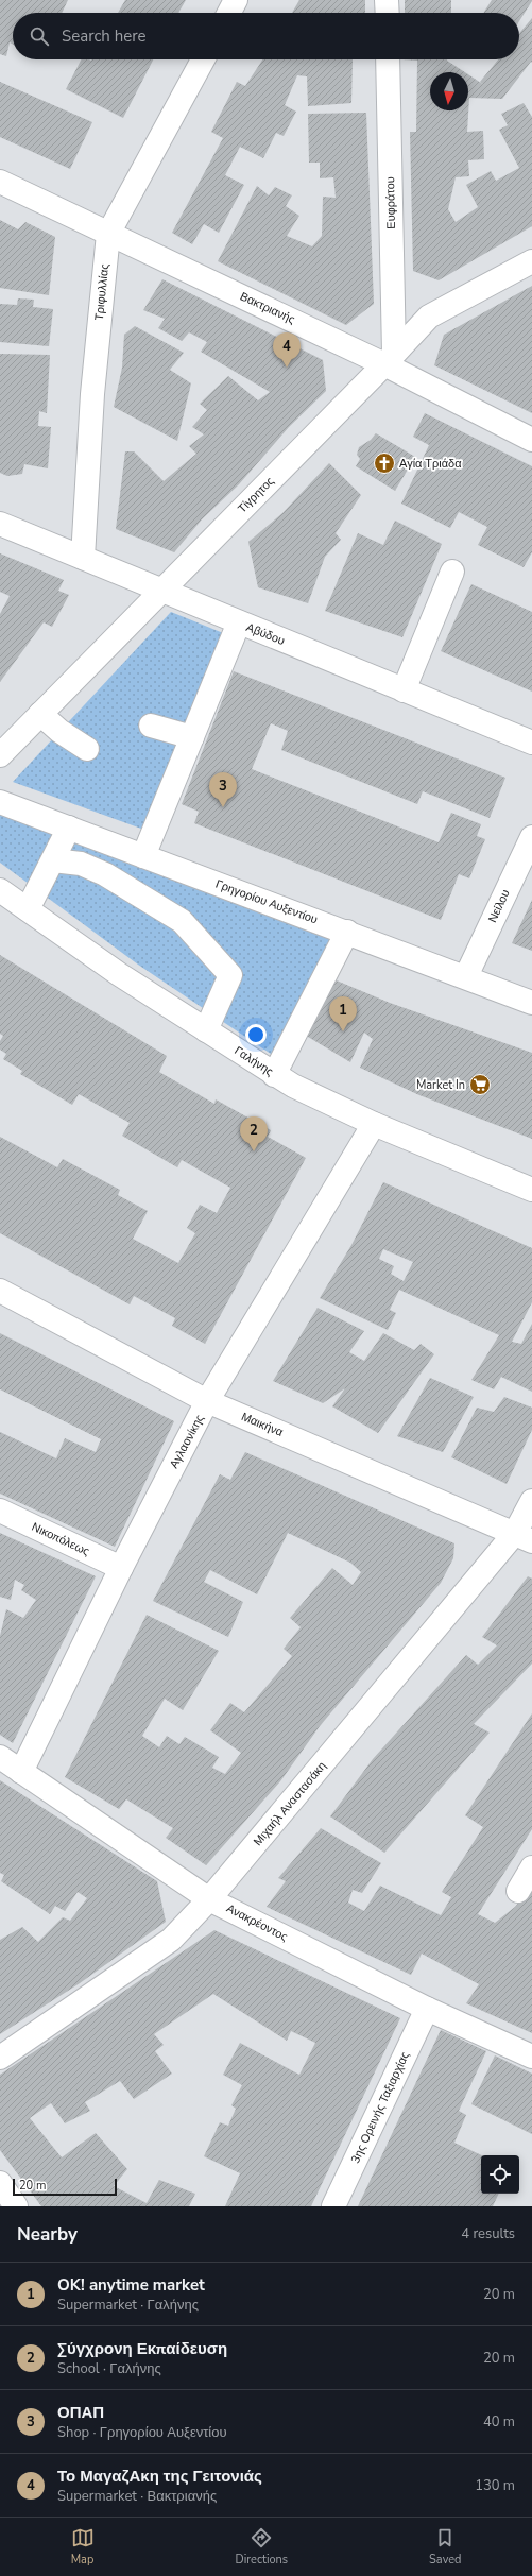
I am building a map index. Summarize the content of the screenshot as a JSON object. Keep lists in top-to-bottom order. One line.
{"streets":{"street":["Ευφράτου","Τριφυλλίας","Βακτριανής","Τίγρητος","Αβύδου","Γρηγορίου Αυξεντίου","Νείλου","Γαλήνης","Μαικήνα","Αγλαονίκης","Νικοπόλεως","Μιχαήλ Αναστασάκη","Ανακρέοντος","3ης Ορεινής Ταξιαρχίας"]},"crossings":[["Ευφράτου","Βακτριανής"],["Ευφράτου","Τίγρητος"],["Τριφυλλίας","Βακτριανής"],["Τριφυλλίας","Αβύδου"],["Βακτριανής","Τίγρητος"],["Τίγρητος","Αβύδου"],["Γρηγορίου Αυξεντίου","Νείλου"],["Γαλήνης","Αγλαονίκης"],["Μαικήνα","Αγλαονίκης"],["Μαικήνα","Μιχαήλ Αναστασάκη"],["Αγλαονίκης","Νικοπόλεως"],["Αγλαονίκης","Ανακρέοντος"],["Μιχαήλ Αναστασάκη","Ανακρέοντος"],["Ανακρέοντος","3ης Ορεινής Ταξιαρχίας"]],"places":{"church":["Αγία Τριάδα"],"supermarket":["Market In"]},"scale_bar":"20 m","north":"bottom","page":{"search":"Search here","pins":["4","3","1","2"],"scale":"20 m","heading":["Nearby","4 results"],"list":[{"mark":"1","name":"OK! anytime market","note":"Supermarket · Γαλήνης","value":"20 m"},{"mark":"2","name":"Σύγχρονη Εκπαίδευση","note":"School · Γαλήνης","value":"20 m"},{"mark":"3","name":"ΟΠΑΠ","note":"Shop · Γρηγορίου Αυξεντίου","value":"40 m"},{"mark":"4","name":"Το ΜαγαζΑκη της Γειτονιάς","note":"Supermarket · Βακτριανής","value":"130 m"}],"nav":["Map","Directions","Saved"]}}
